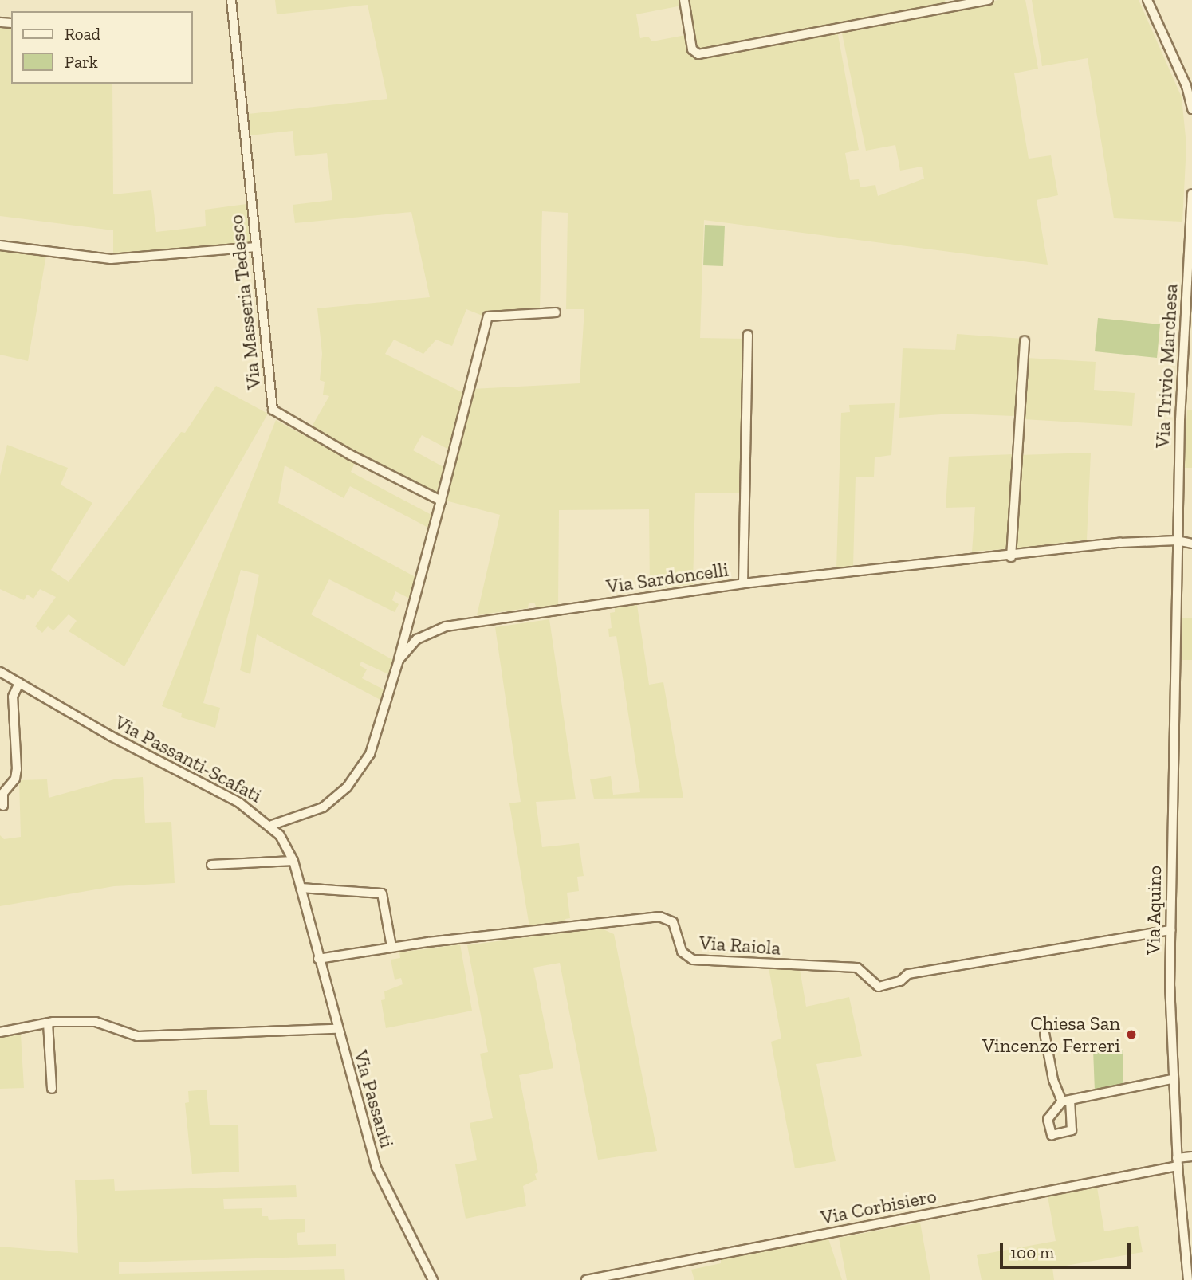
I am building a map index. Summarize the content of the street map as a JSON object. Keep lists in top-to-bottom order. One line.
{"streets":{"street":["Via Masseria Tedesco","Via Trivio Marchesa","Via Sardoncelli","Via Passanti-Scafati","Via Aquino","Via Raiola","Via Passanti","Via Corbisiero"]},"crossings":[["Via Trivio Marchesa","Via Sardoncelli"],["Via Trivio Marchesa","Via Aquino"],["Via Sardoncelli","Via Passanti-Scafati"],["Via Sardoncelli","Via Aquino"],["Via Passanti-Scafati","Via Passanti"],["Via Aquino","Via Raiola"],["Via Aquino","Via Corbisiero"],["Via Raiola","Via Passanti"]],"places":["Chiesa San Vincenzo Ferreri"],"legend":["Road","Park"],"scale_bar":"100 m"}
